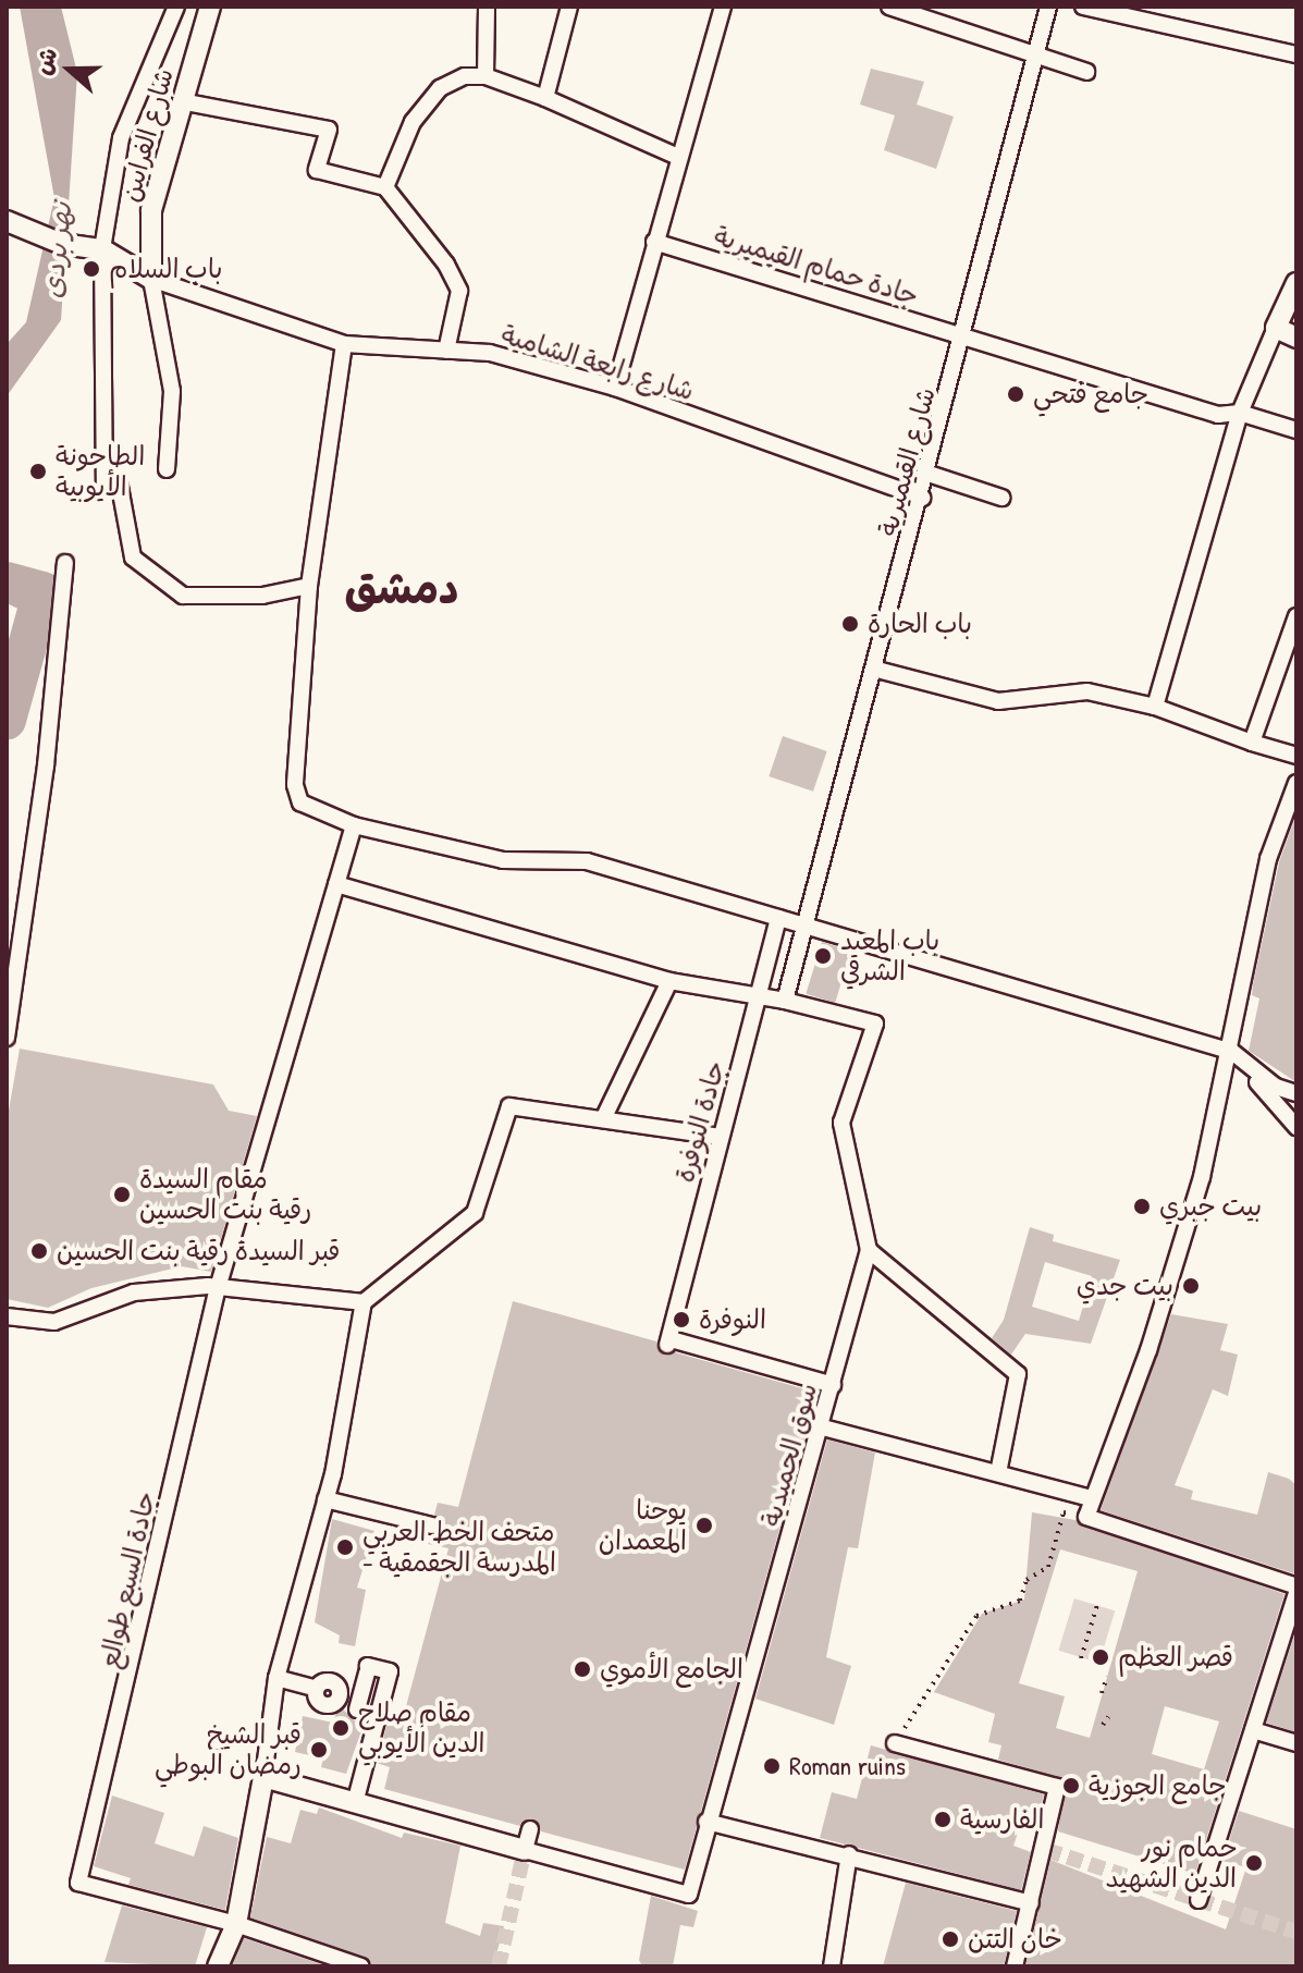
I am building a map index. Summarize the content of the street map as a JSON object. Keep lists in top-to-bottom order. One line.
{"streets":{"street":["شارع الفرايين","جادة حمام القيميرية","شارع رابعة الشامية","شارع القيميرية","جادة النوفرة","سوق الحميدية","جادة السبع طوالع"]},"crossings":[["شارع الفرايين","شارع رابعة الشامية"],["جادة حمام القيميرية","شارع القيميرية"],["شارع رابعة الشامية","شارع القيميرية"],["جادة النوفرة","سوق الحميدية"]],"districts":["دمشق"],"water":["نهر بردى"],"places":["باب السلام","جامع فتحي","الطاحونة الأيوبية","باب الحارة","باب المعبد الشرقي","مقام السيدة رقية بنت الحسين","بيت جبري","قبر السيدة رقية بنت الحسين","بيت جدي","النوفرة","يوحنا المعمدان","متحف الخط العربي - المدرسة الجقمقية","قصر العظم","الجامع الأموي","مقام صلاح الدين الأيوبي","قبر الشيخ رمضان البوطي","Roman ruins","جامع الجوزية","الفارسية","حمام نور الدين الشهيد","خان التتن"],"north":"left"}
